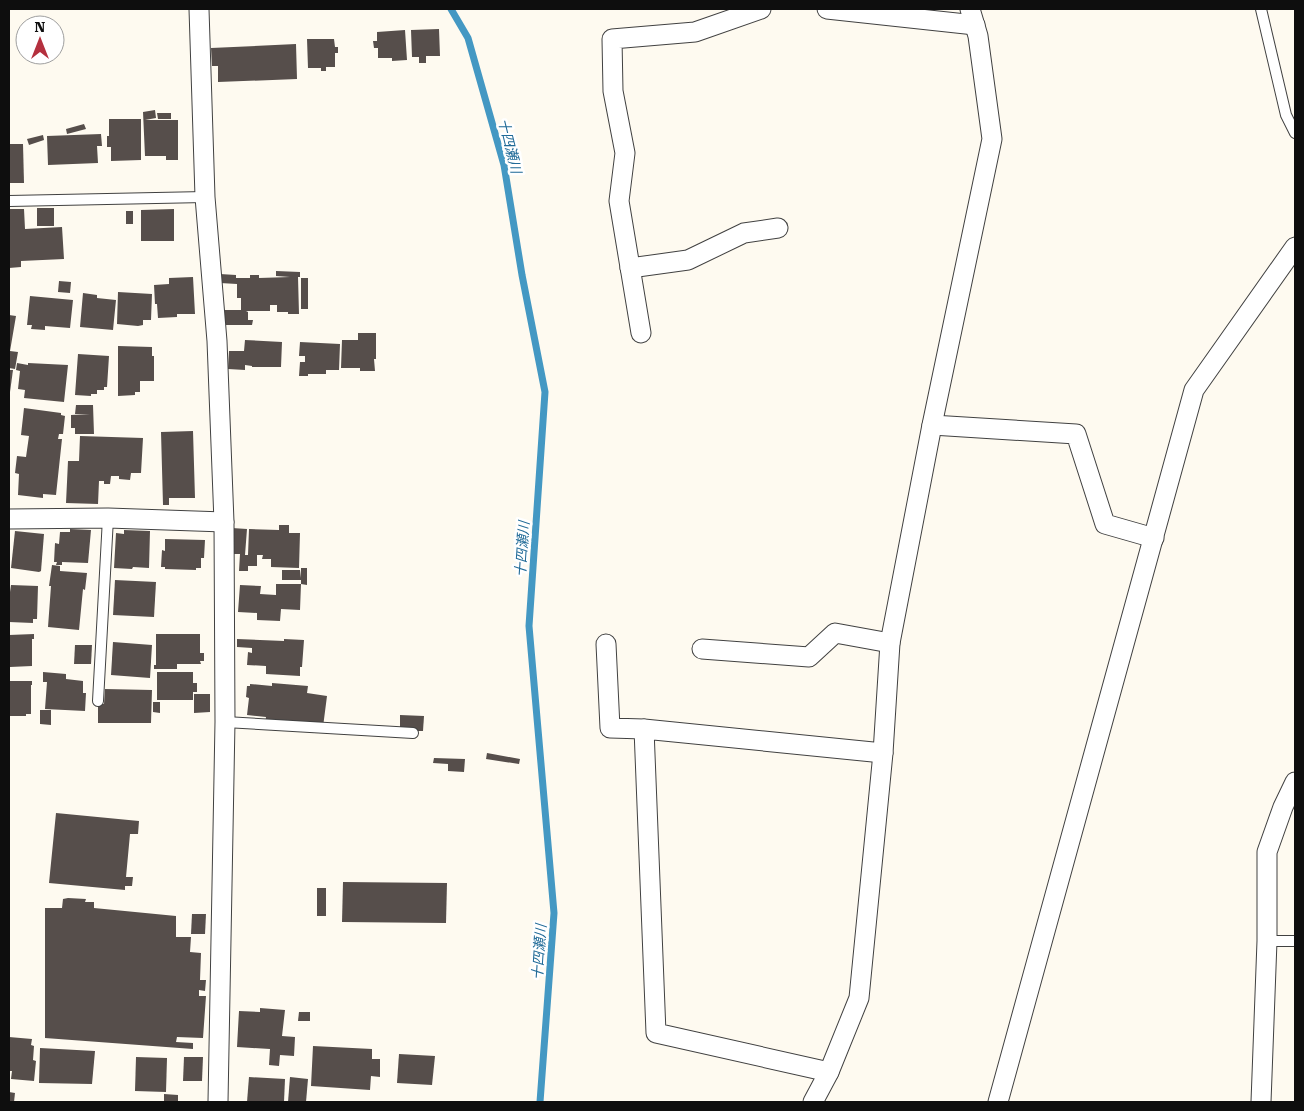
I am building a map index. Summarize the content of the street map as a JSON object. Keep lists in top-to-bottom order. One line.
{"water":["十四瀬川"],"north":"top"}
